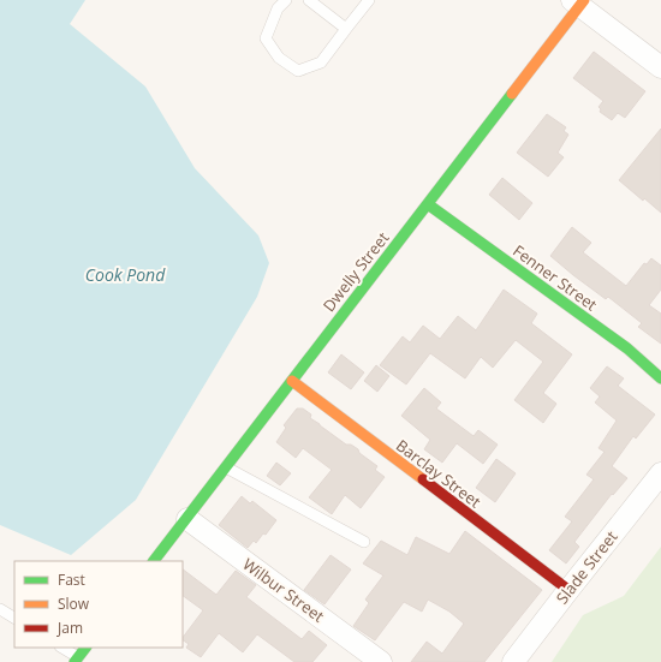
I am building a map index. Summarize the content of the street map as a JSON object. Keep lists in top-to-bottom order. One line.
{"streets":{"main road":["Dwelly Street","Fenner Street","Barclay Street"],"street":["Slade Street","Wilbur Street"]},"crossings":[["Dwelly Street","Fenner Street"],["Dwelly Street","Barclay Street"],["Dwelly Street","Wilbur Street"],["Barclay Street","Slade Street"]],"water":["Cook Pond"],"legend":["Fast","Slow","Jam"]}
